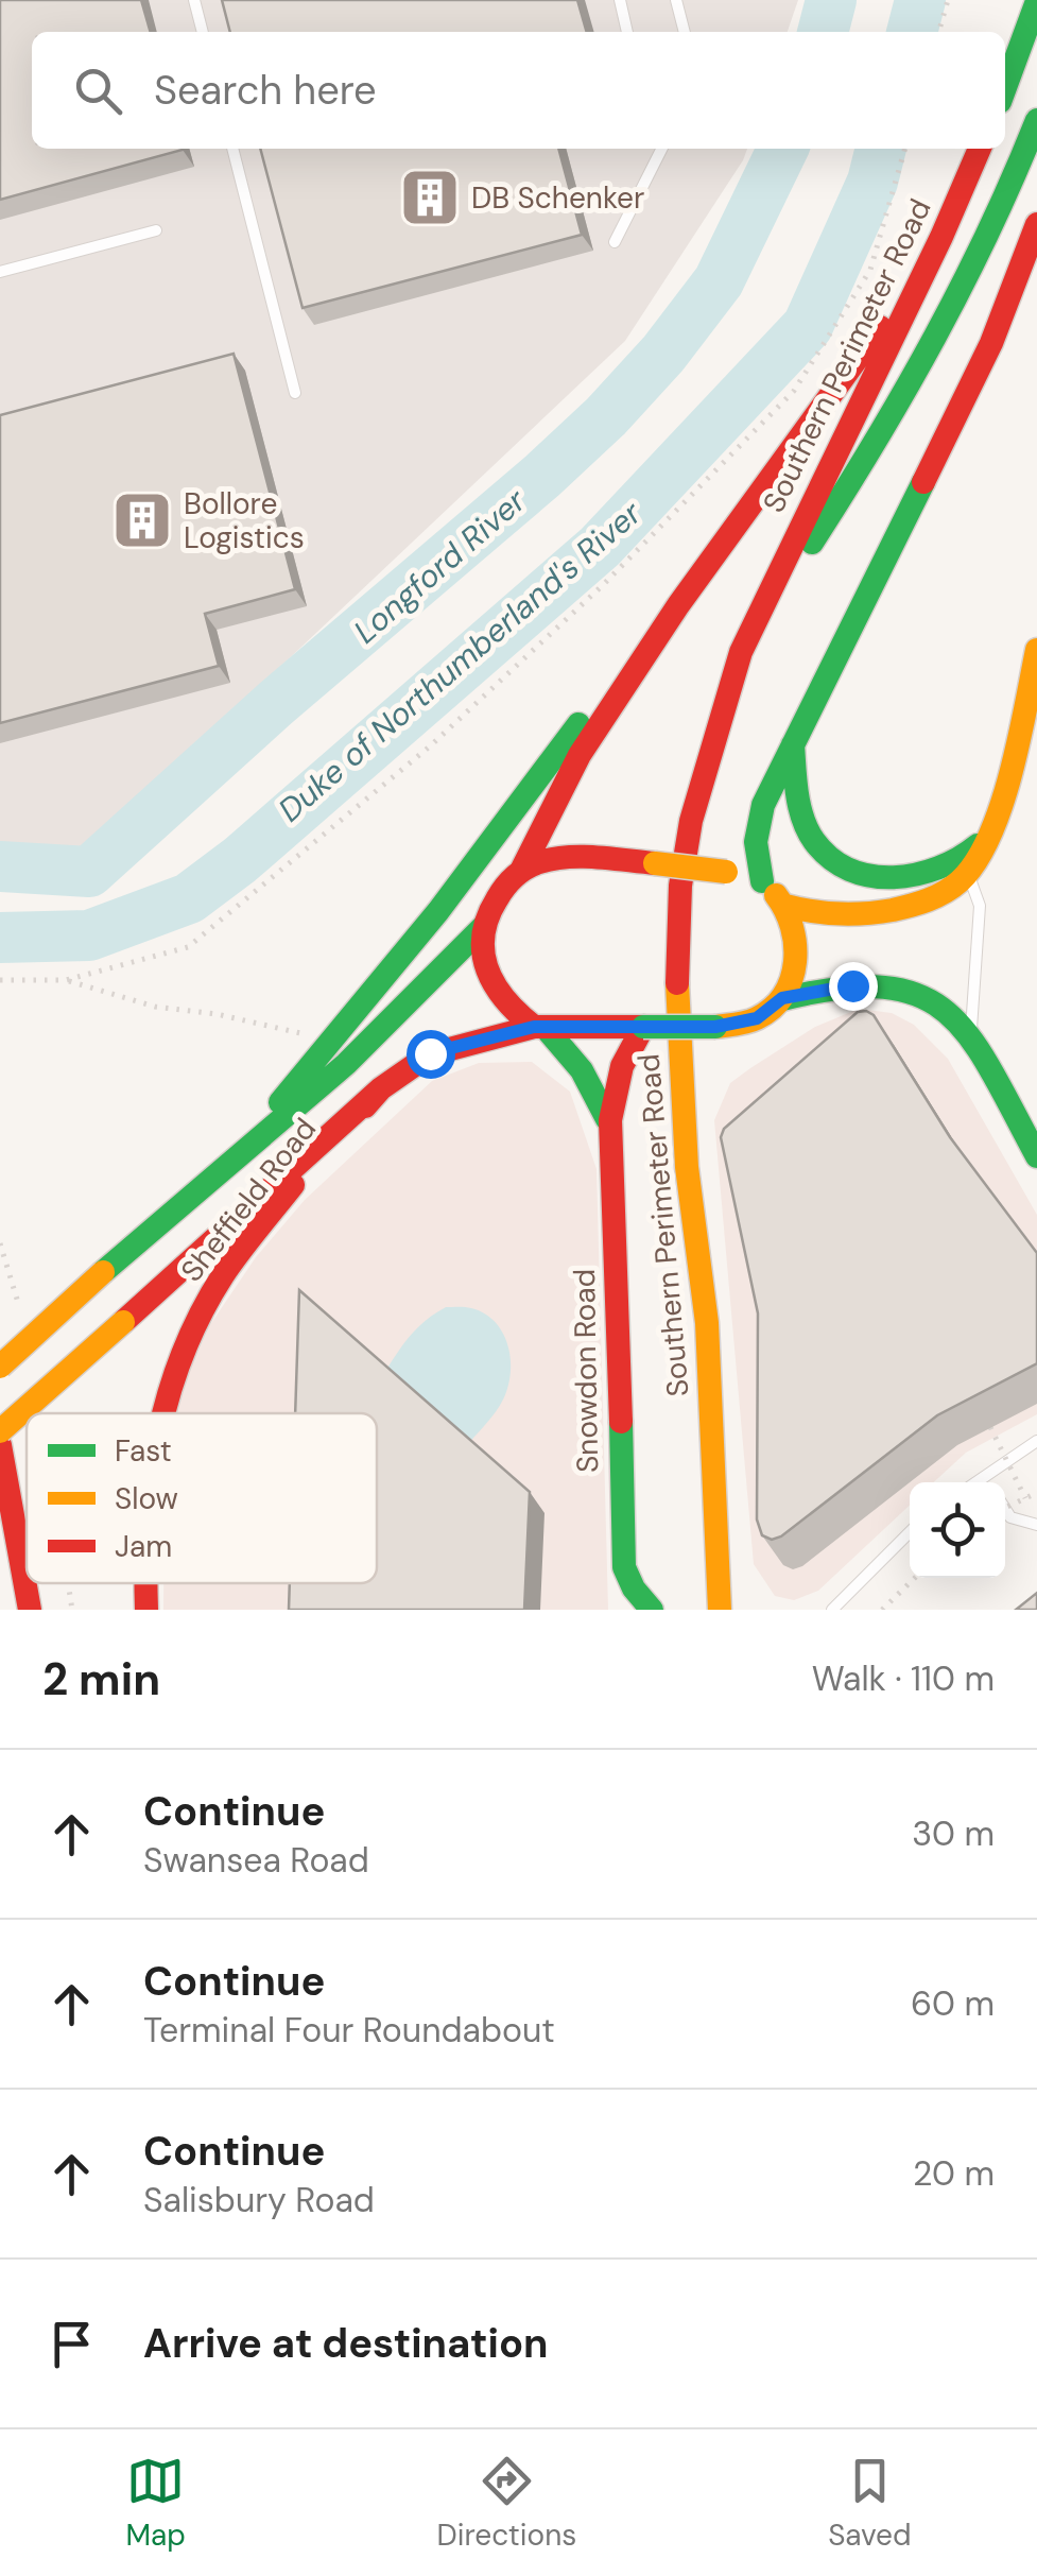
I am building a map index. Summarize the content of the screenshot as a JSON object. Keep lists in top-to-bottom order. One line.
{"streets":{"main road":["Southern Perimeter Road","Sheffield Road","Snowdon Road"]},"water":["Longford River","Duke of Northumberland's River"],"places":{"building":["DB Schenker","Bollore Logistics"]},"legend":["Fast","Slow","Jam"],"page":{"search":"Search here","heading":["2 min","Walk · 110 m"],"list":[["Continue","Swansea Road","30 m"],["Continue","Terminal Four Roundabout","60 m"],["Continue","Salisbury Road","20 m"],"Arrive at destination"],"nav":["Map","Directions","Saved"]}}
